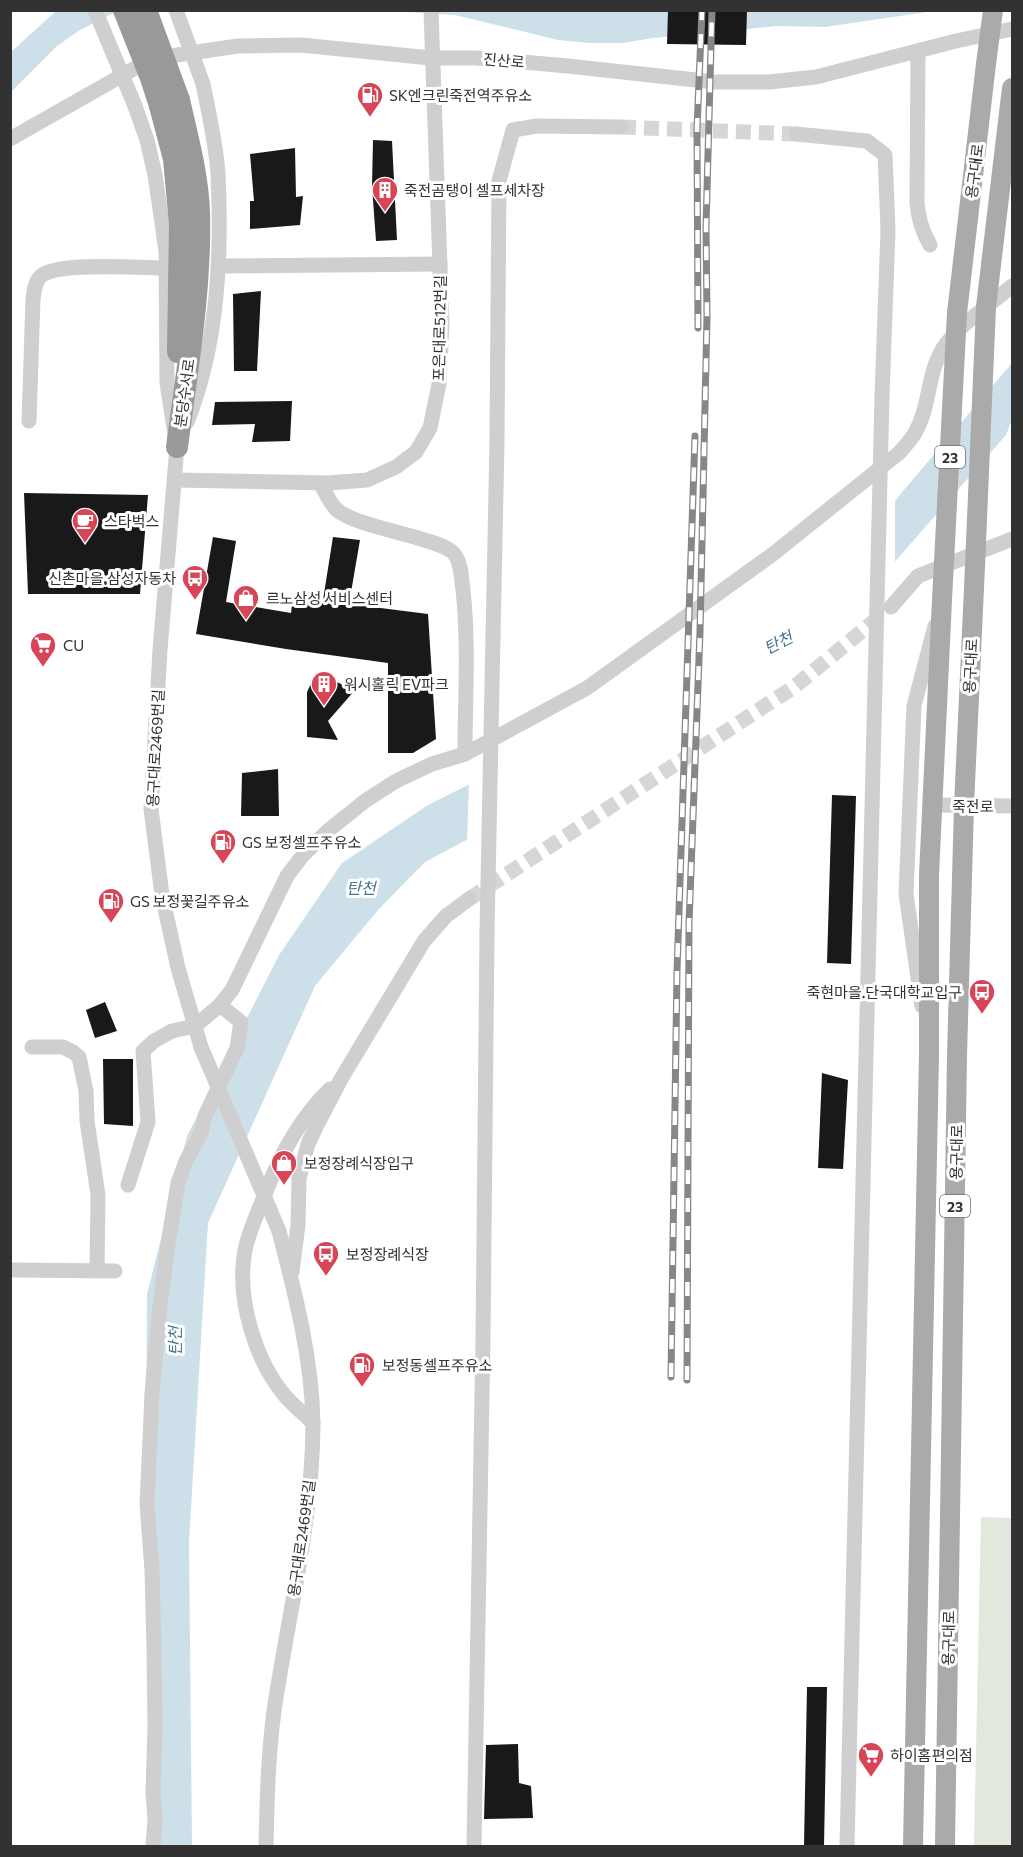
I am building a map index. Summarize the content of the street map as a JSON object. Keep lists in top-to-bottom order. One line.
{"streets":{"highway":["분당수서로"],"main road":["용구대로","23"],"street":["진산로","포은대로512번길","용구대로2469번길","죽전로"]},"crossings":[["진산로","포은대로512번길"],["용구대로","죽전로"],["포은대로512번길","용구대로2469번길"],["분당수서로","용구대로2469번길"]],"water":["탄천"],"places":{"fuel station":["SK엔크린죽전역주유소","GS 보정셀프주유소","GS 보정꽃길주유소","보정동셀프주유소"],"building":["죽전곰탱이 셀프세차장","워시홀릭 EV파크"],"cafe":["스타벅스"],"bus stop":["신촌마을.삼성자동차","죽현마을.단국대학교입구","보정장례식장"],"shop":["르노삼성 서비스센터","보정장례식장입구"],"supermarket":["CU","하이홈편의점"]}}
